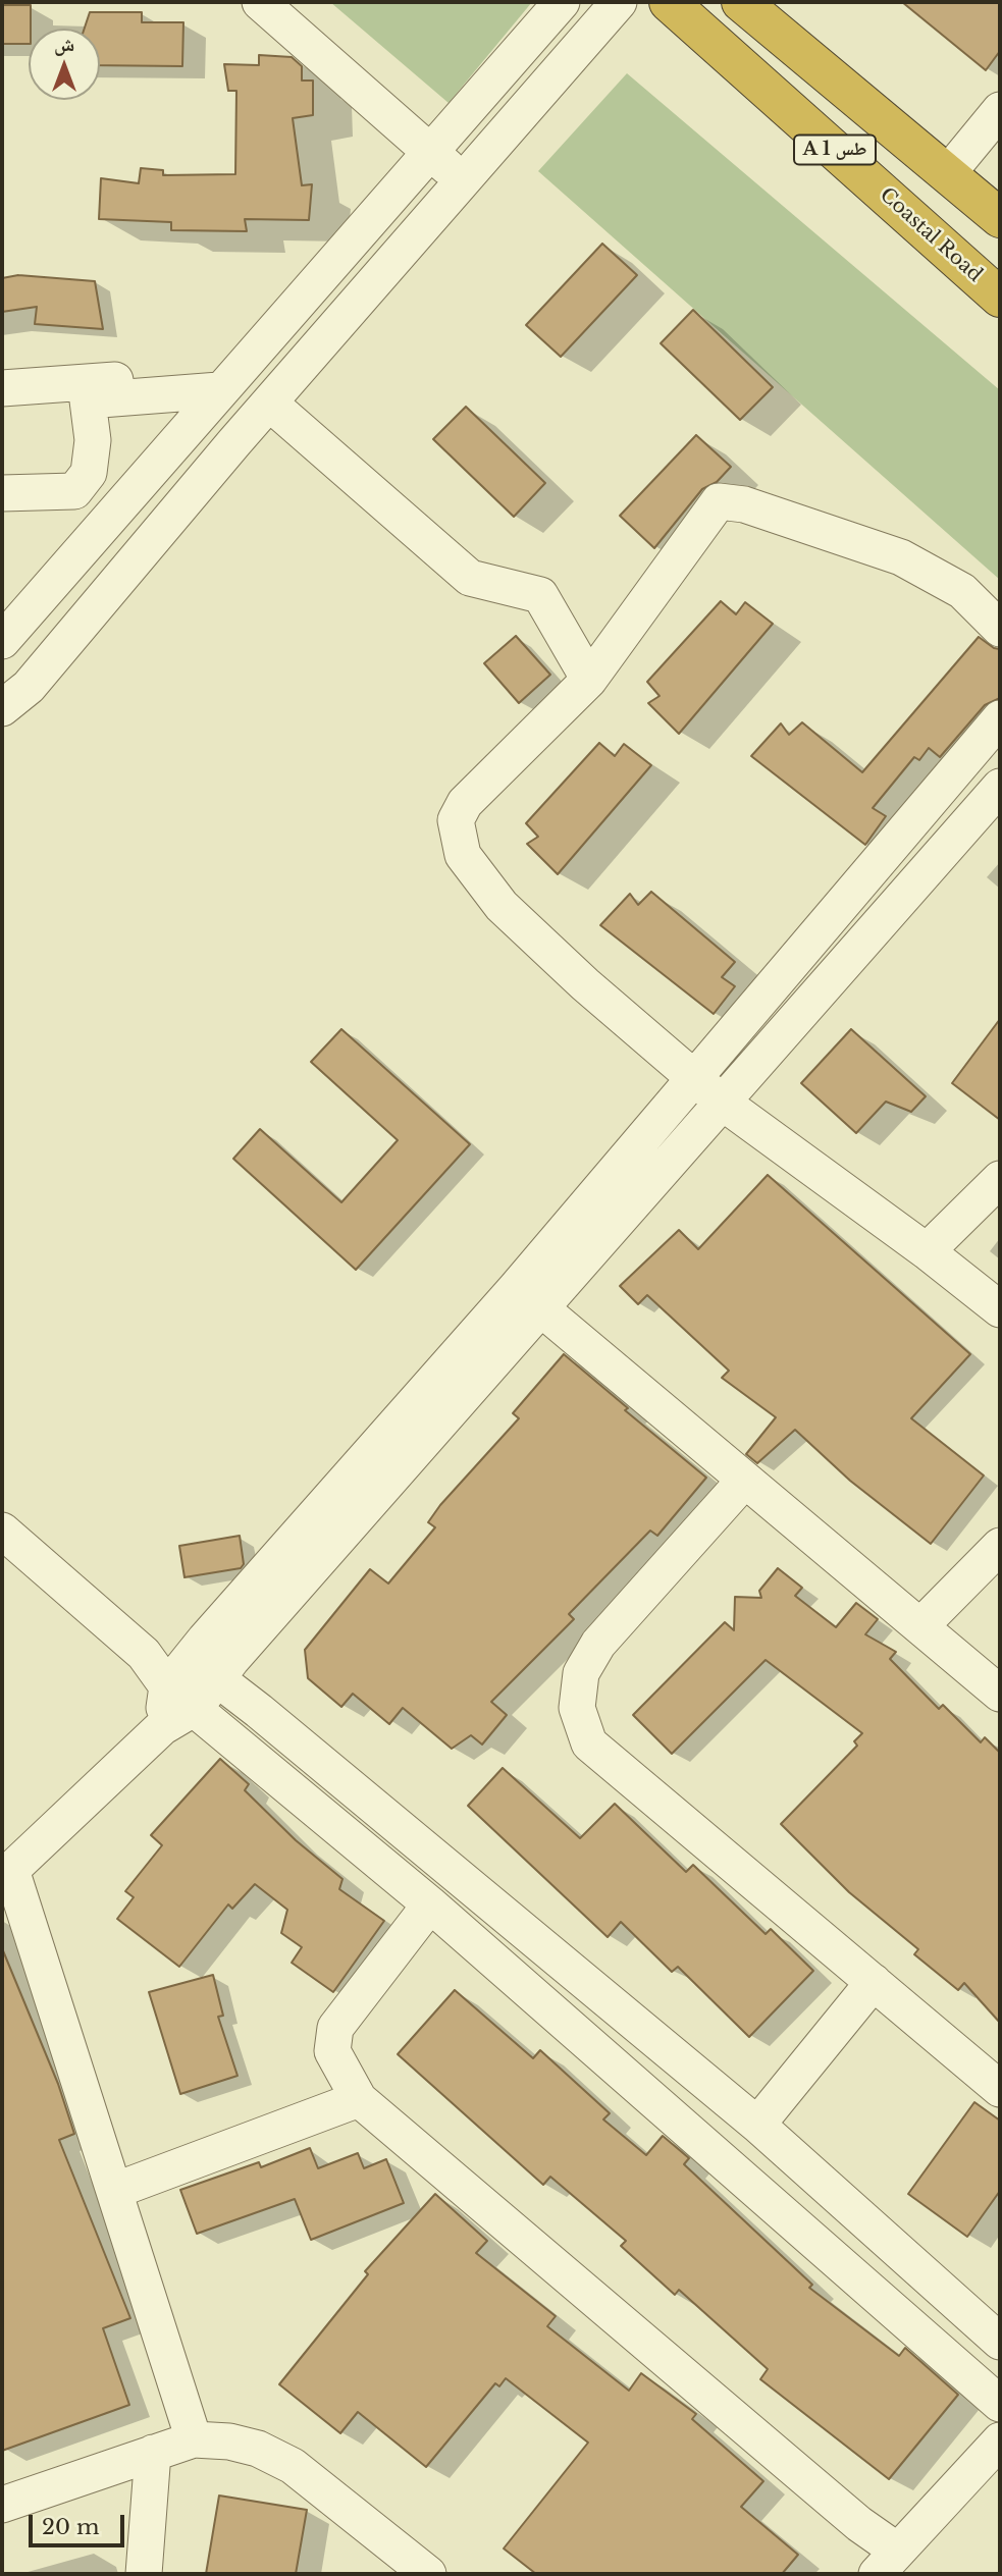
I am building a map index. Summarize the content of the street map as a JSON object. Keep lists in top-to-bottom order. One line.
{"streets":{"highway":["A 1 طس","Coastal Road"]},"scale_bar":"20 m","north":"top"}
